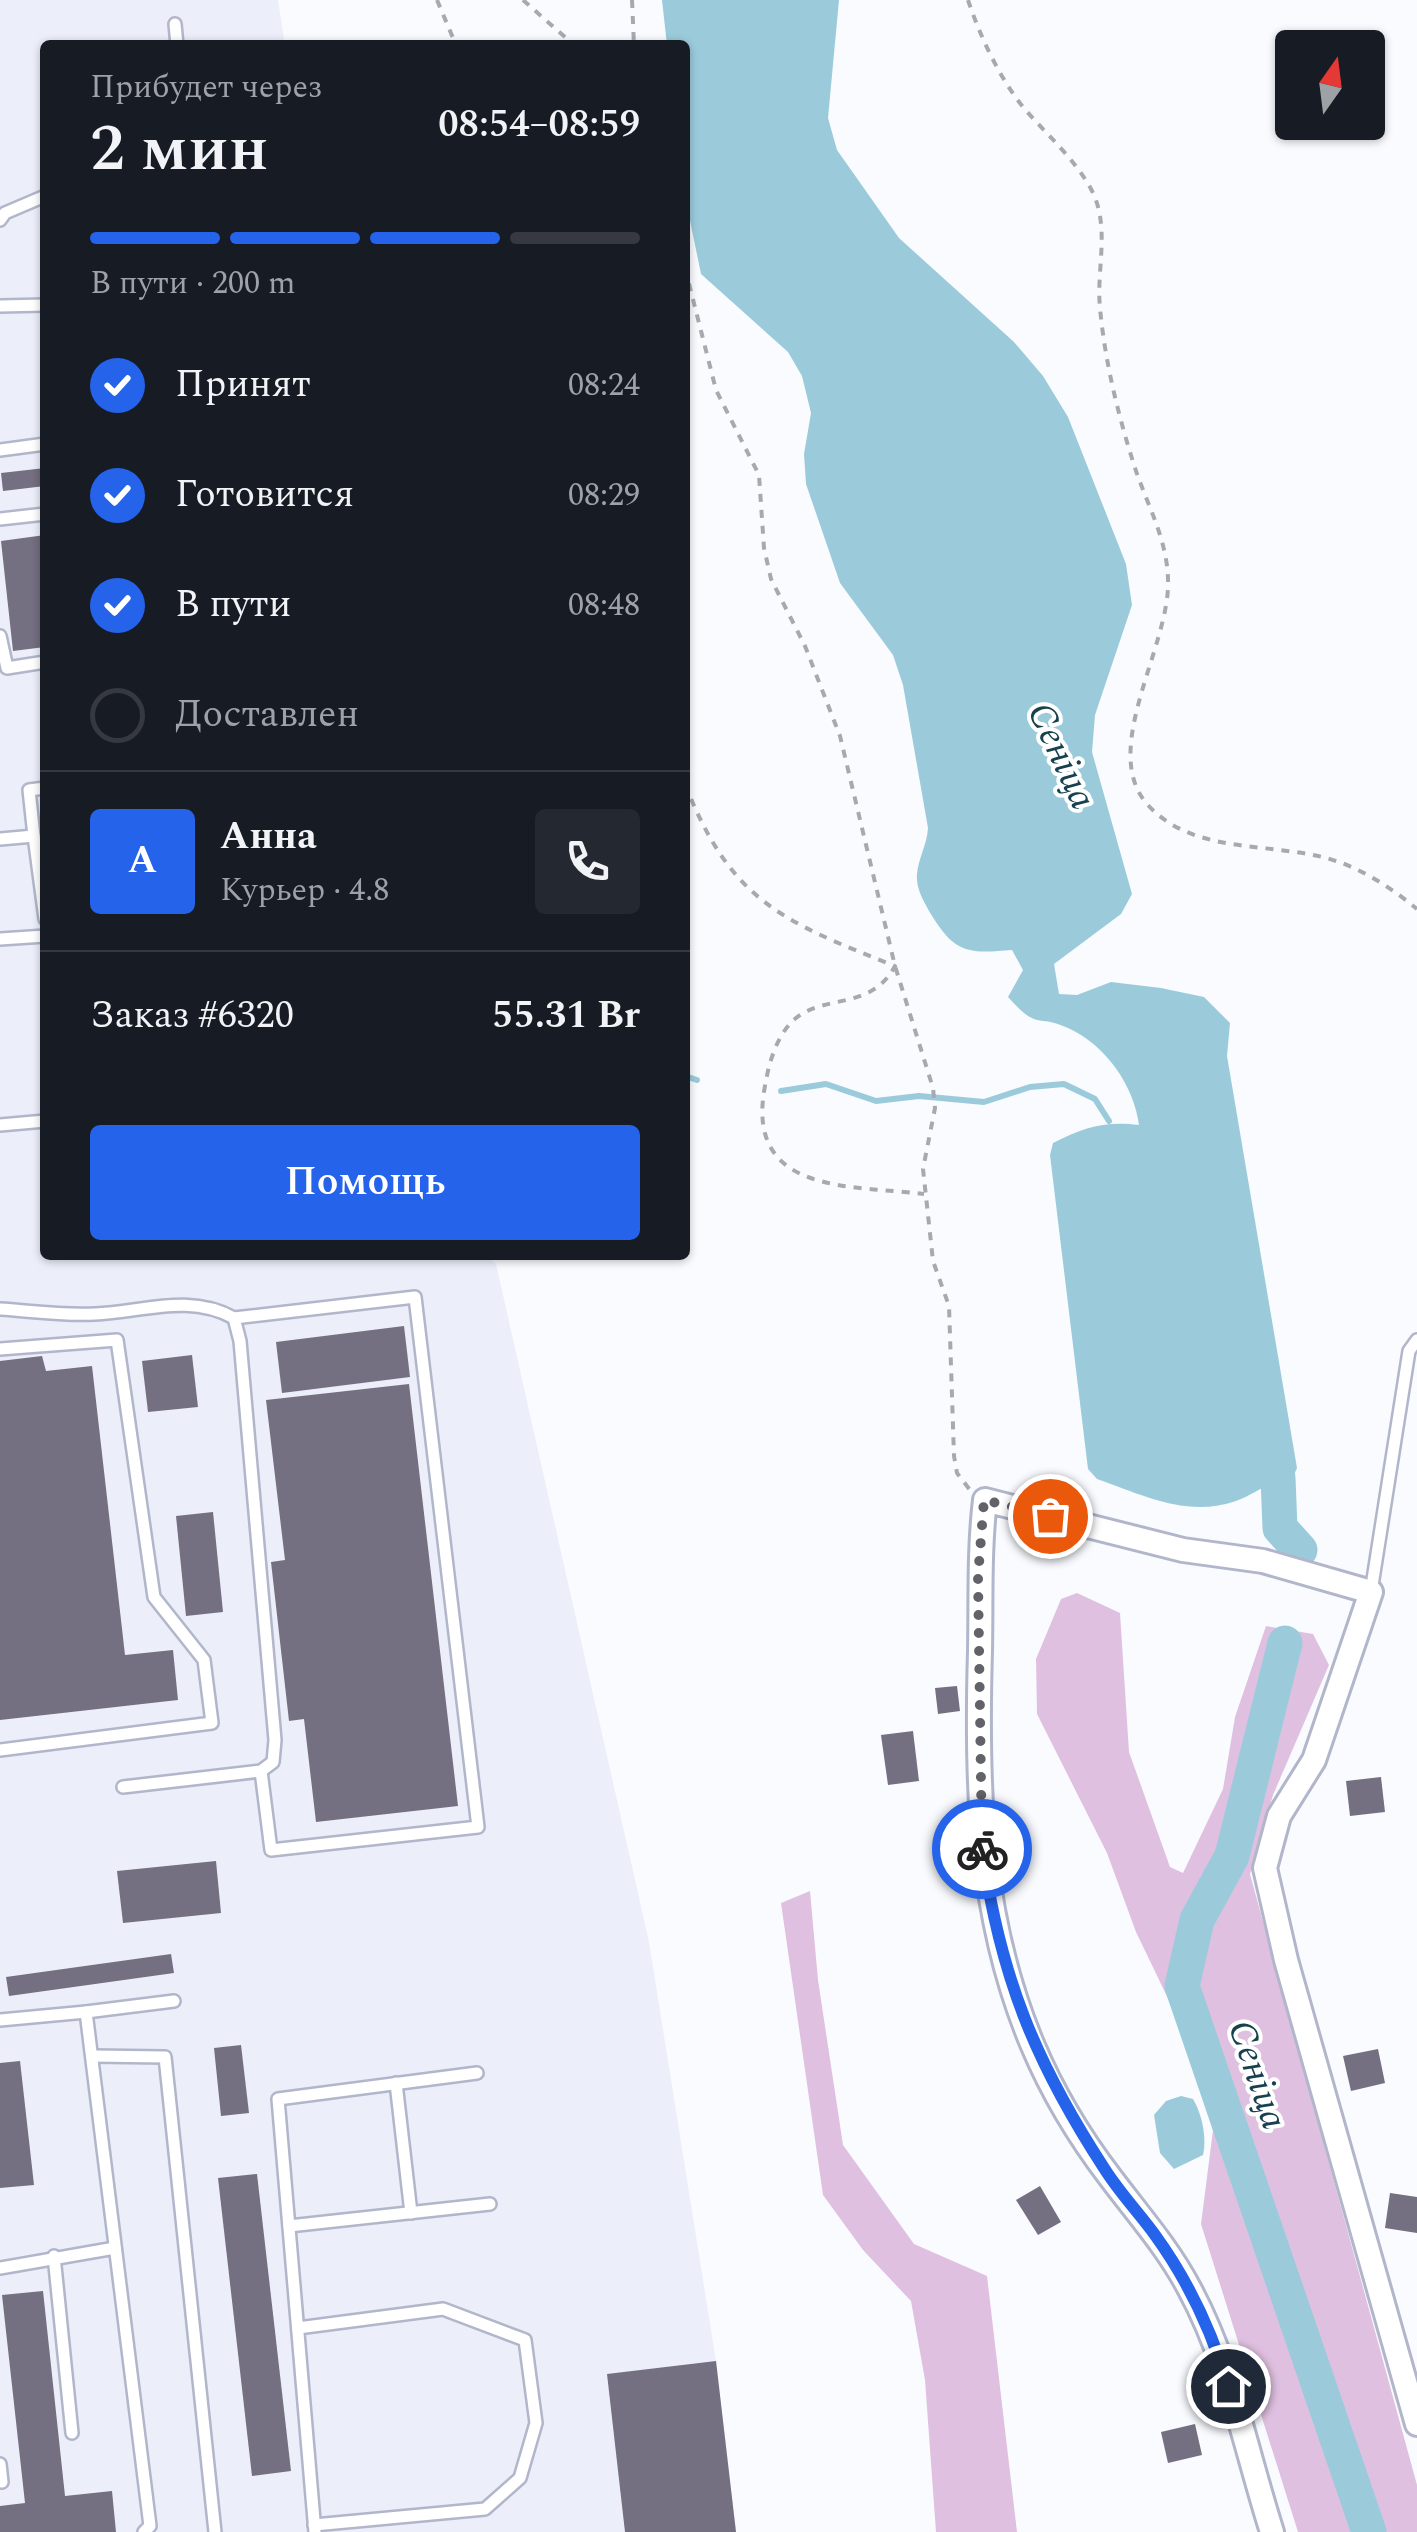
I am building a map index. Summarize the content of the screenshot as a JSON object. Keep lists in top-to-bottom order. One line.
{"water":["Сеніца"],"north":"top","page":{"heading":["2 мин","Прибудет через","08:54–08:59"],"panel":["Анна","Курьер · 4.8","Заказ #6320","55.31 Br"],"bar":"В пути · 200 m","list":[["Принят","08:24"],["Готовится","08:29"],["В пути","08:48"],"Доставлен"],"round":"А","buttons":"Помощь"}}
